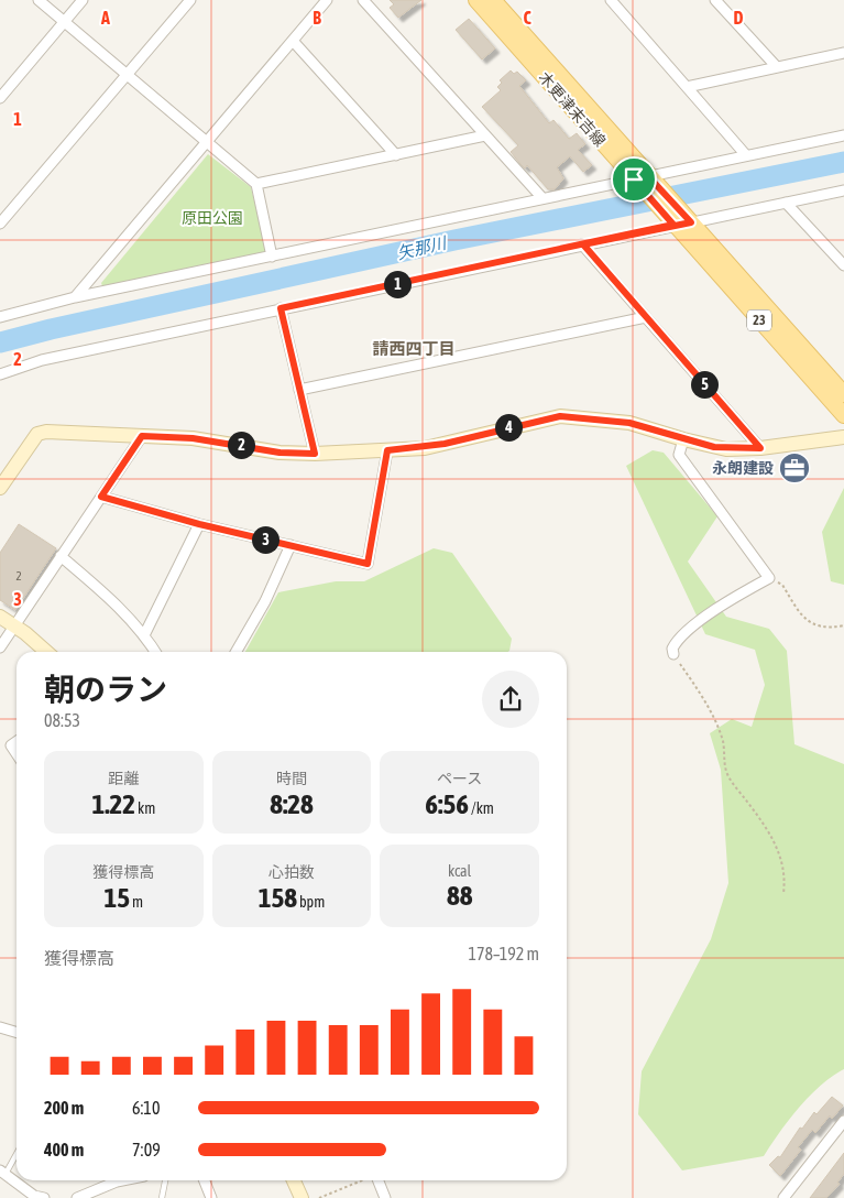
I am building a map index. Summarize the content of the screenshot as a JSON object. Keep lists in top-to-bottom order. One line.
{"streets":{"main road":["木更津末吉線","23"]},"districts":["請西四丁目"],"water":["矢那川"],"parks":["原田公園"],"places":{"office":["永朗建設"]},"house_numbers":["2"],"page":{"pins":["1","5","4","2","3"],"heading":["朝のラン","08:53"],"stats":[["距離","1.22 km"],["時間","8:28"],["ペース","6:56 /km"],["獲得標高","15 m"],["心拍数","158 bpm"],["kcal","88"]],"chart":["獲得標高","178–192 m"],"list":[{"name":"200 m","note":"6:10"},{"name":"400 m","note":"7:09"}]},"grid":{"columns":["A","B","C","D"],"rows":["1","2","3"]}}
